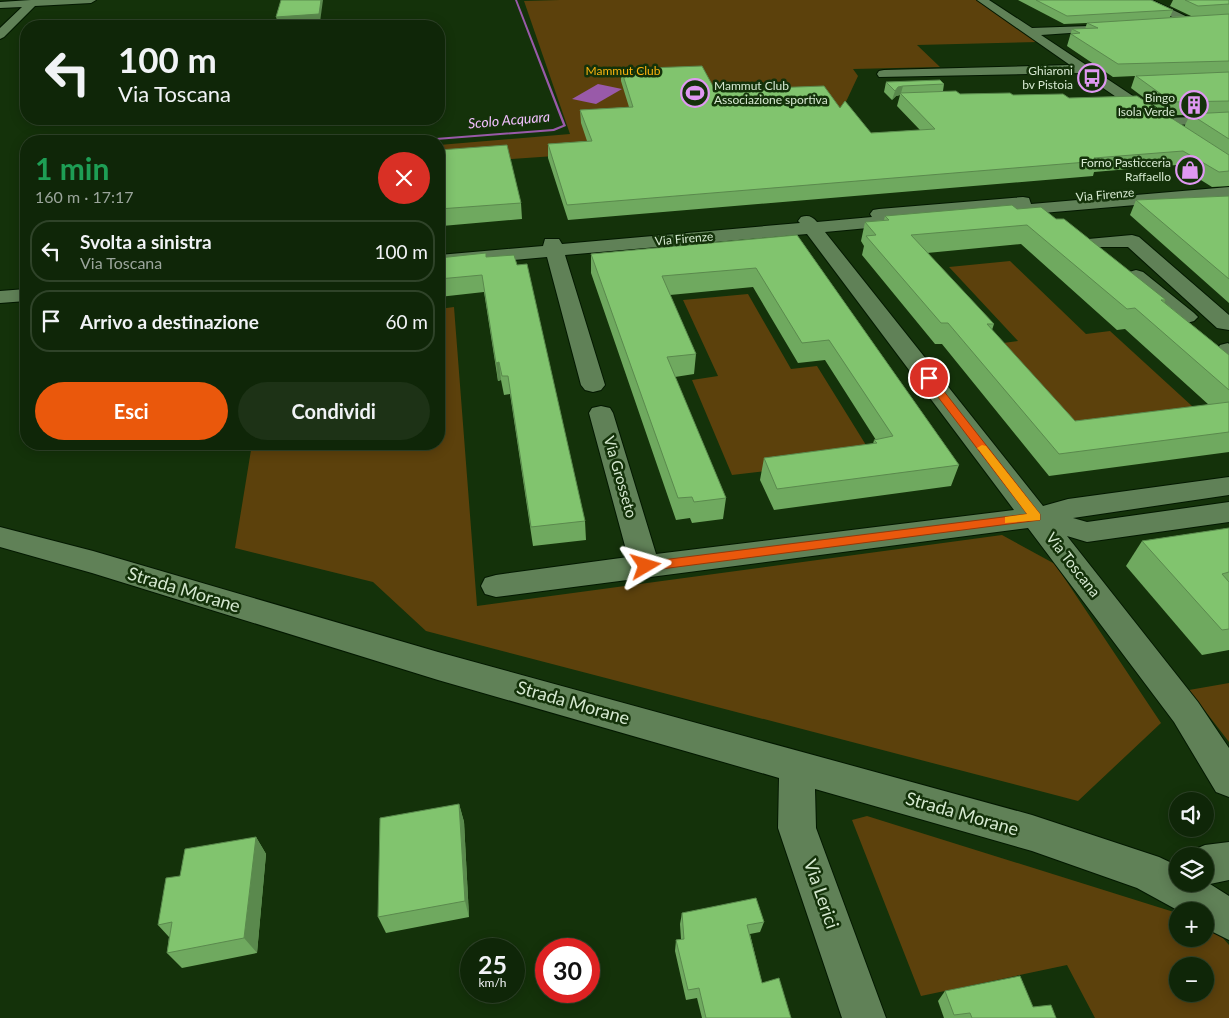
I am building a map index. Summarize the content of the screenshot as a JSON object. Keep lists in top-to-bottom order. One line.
{"streets":{"street":["Via Firenze","Via Grosseto","Via Toscana","Strada Morane","Via Lerici"]},"crossings":[["Via Firenze","Via Toscana"],["Strada Morane","Via Lerici"]],"water":["Scolo Acquara"],"parks":["Mammut Club"],"places":{"bus stop":["Ghiaroni bv Pistoia"],"sports":["Mammut Club Associazione sportiva"],"building":["Bingo Isola Verde"],"shop":["Forno Pasticceria Raffaello"]},"page":{"turn":["100 m","Via Toscana"],"heading":["1 min","160 m · 17:17"],"list":[{"name":"Svolta a sinistra","note":"Via Toscana","value":"100 m"},{"name":"Arrivo a destinazione","value":"60 m"}],"buttons":["Esci","Condividi"],"map_buttons":["+","−"],"speed":"25 km/h","limit":"30"}}
